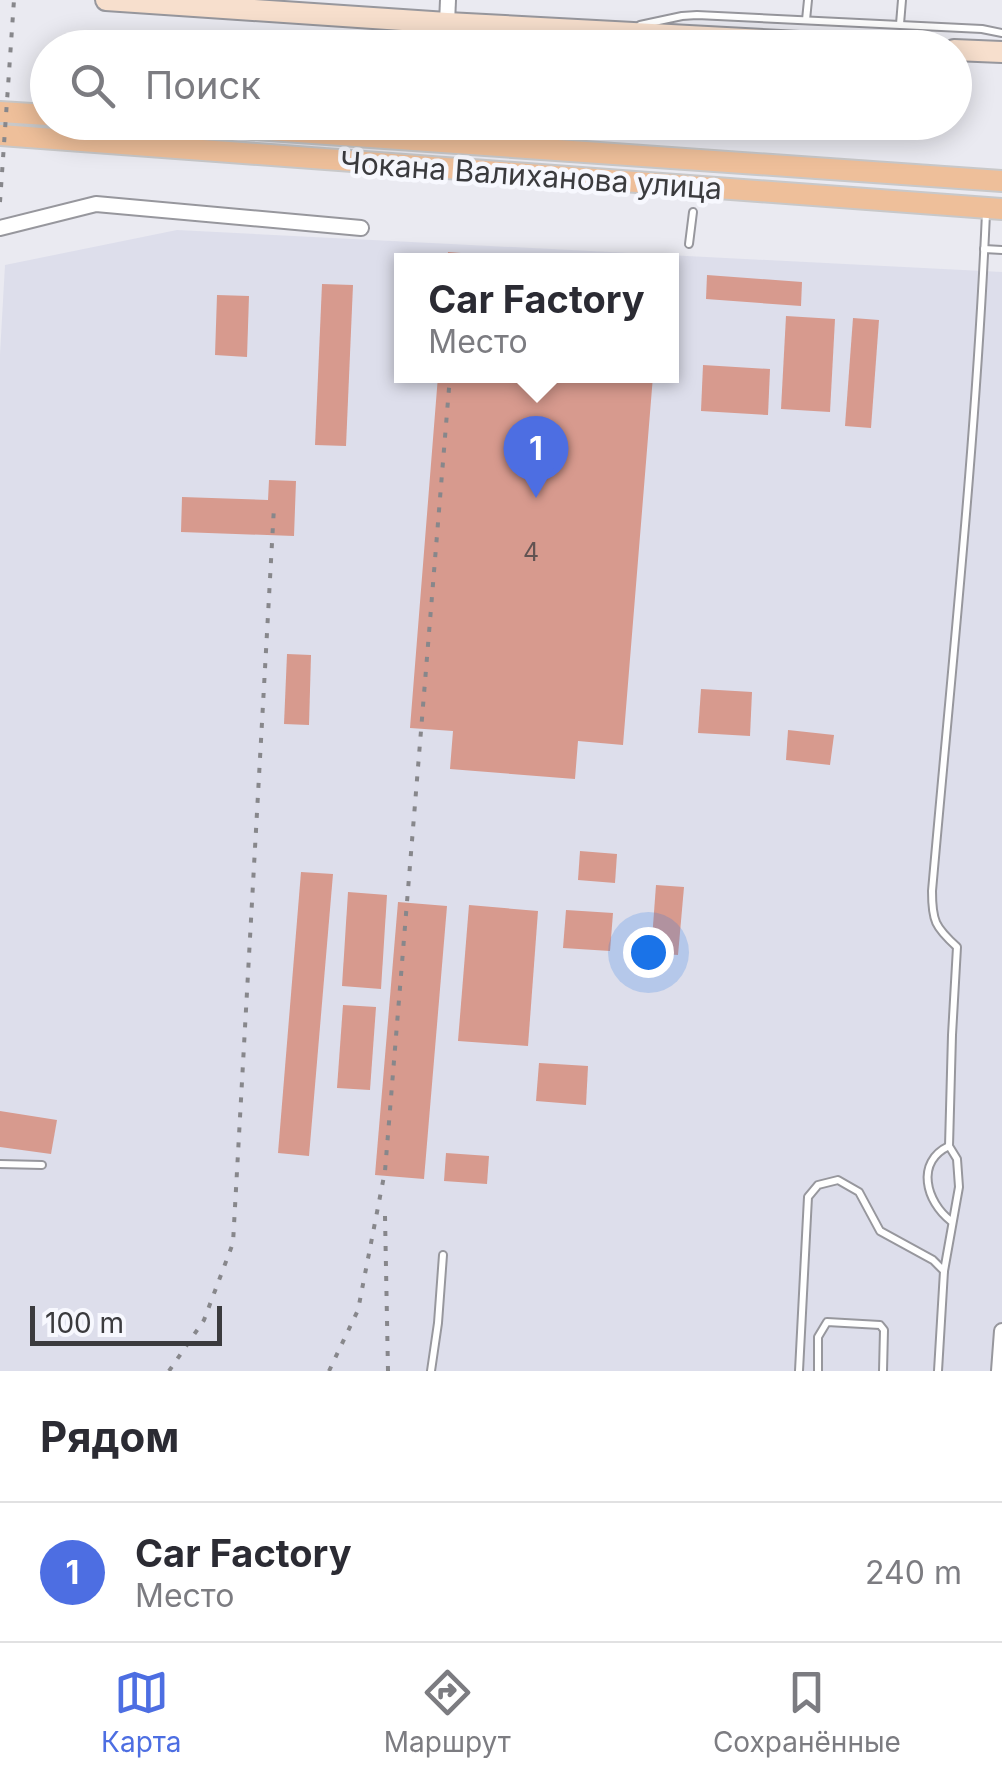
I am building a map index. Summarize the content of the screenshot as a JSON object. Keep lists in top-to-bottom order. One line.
{"streets":{"main road":["Чокана Валиханова улица"]},"house_numbers":["4"],"scale_bar":"100 m","page":{"search":"Поиск","popup":["Car Factory","Место"],"pins":"1","scale":"100 m","heading":"Рядом","list":[{"mark":"1","name":"Car Factory","note":"Место","value":"240 m"}],"nav":["Карта","Маршрут","Сохранённые"]}}
